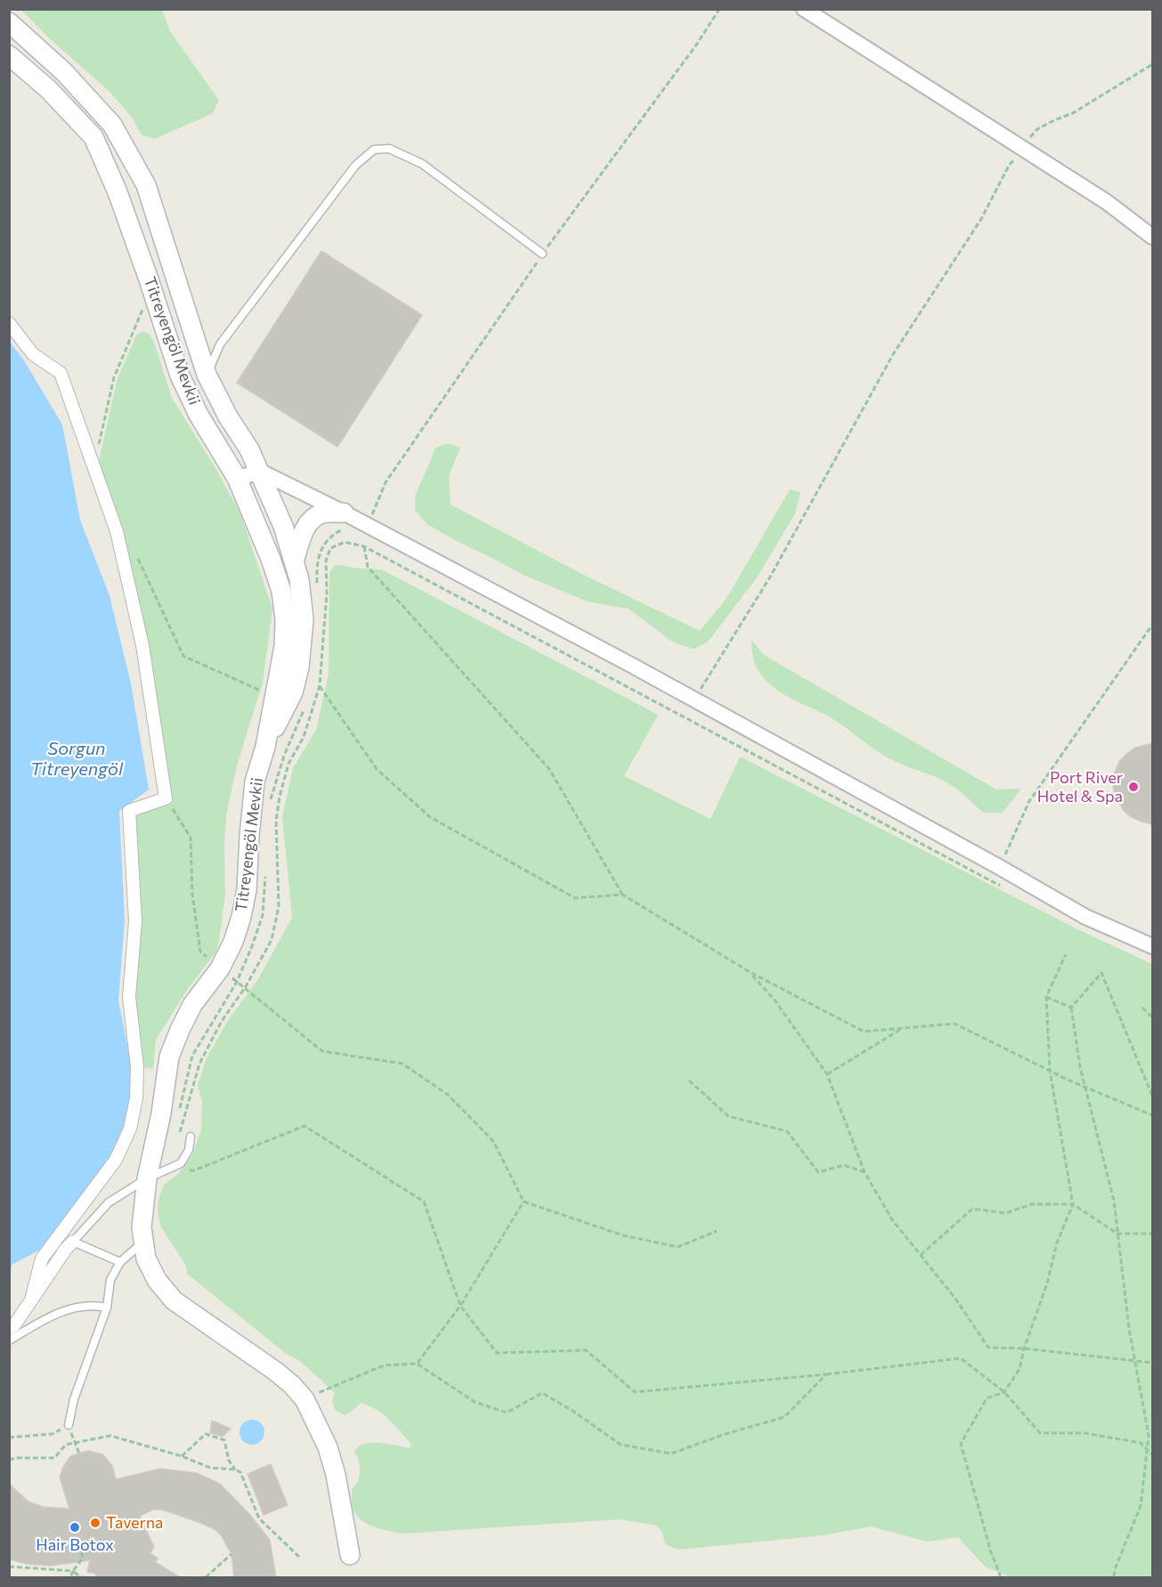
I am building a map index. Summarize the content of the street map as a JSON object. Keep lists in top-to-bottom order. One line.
{"streets":{"street":["Titreyengöl Mevkii"]},"water":["Sorgun Titreyengöl"],"places":["Port River Hotel & Spa","Taverna","Hair Botox"]}
